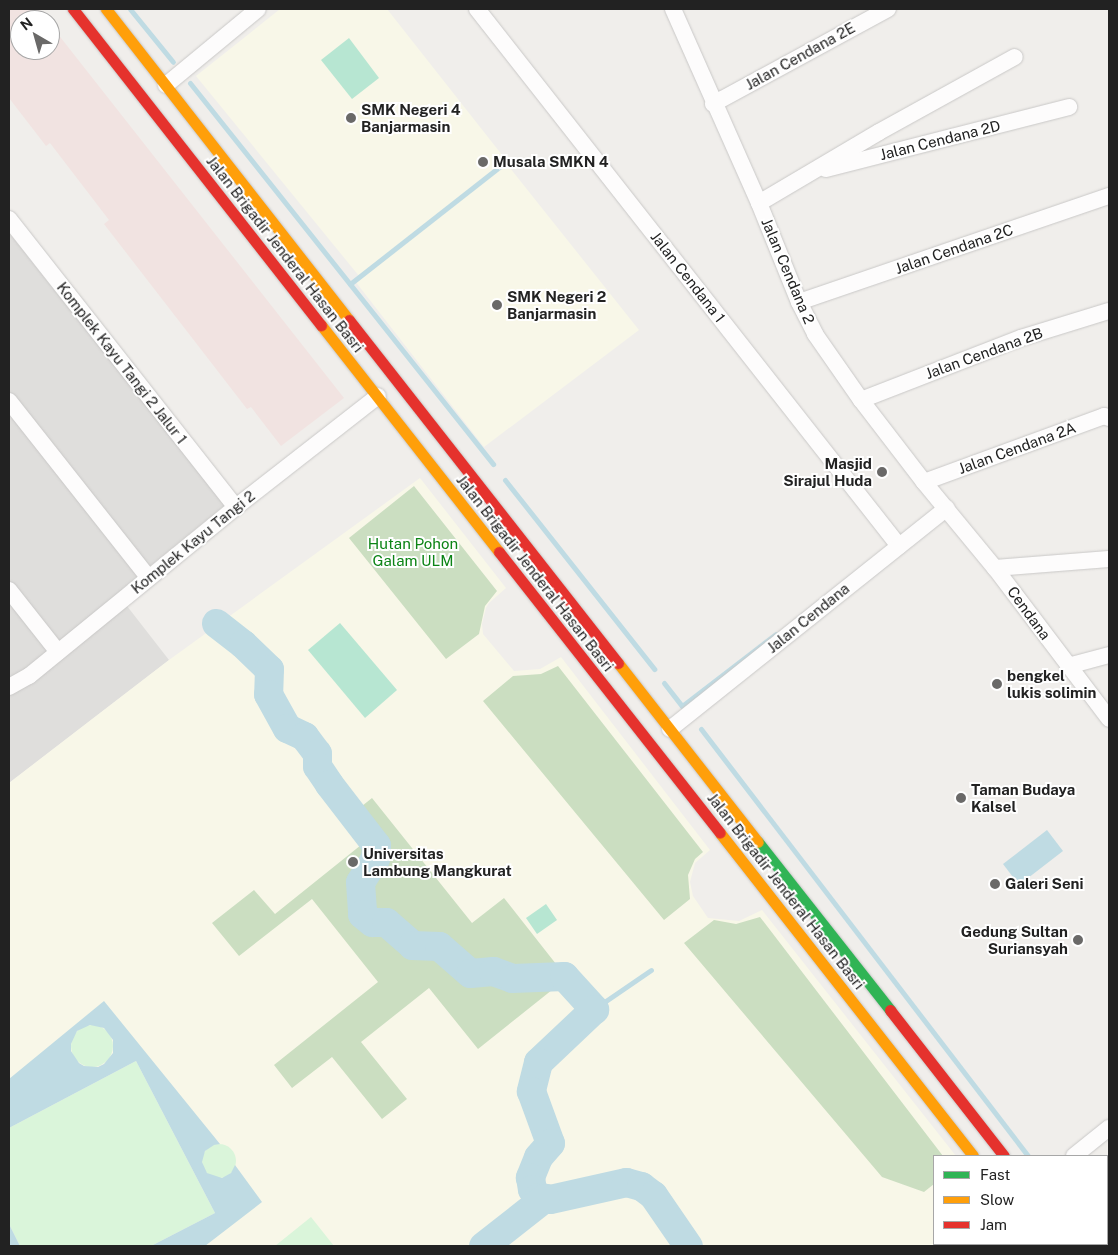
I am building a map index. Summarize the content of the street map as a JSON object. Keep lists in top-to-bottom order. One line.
{"streets":{"highway":["Jalan Brigadir Jenderal Hasan Basri"],"street":["Jalan Cendana 2E","Jalan Cendana 2D","Jalan Cendana 2C","Jalan Cendana 2","Jalan Cendana 1","Jalan Cendana 2B","Komplek Kayu Tangi 2 Jalur 1","Jalan Cendana 2A","Komplek Kayu Tangi 2","Cendana","Jalan Cendana"]},"crossings":[["Jalan Cendana 2E","Jalan Cendana 2"],["Jalan Cendana 2D","Jalan Cendana 2"],["Jalan Cendana 2C","Jalan Cendana 2"],["Jalan Brigadir Jenderal Hasan Basri","Komplek Kayu Tangi 2"],["Jalan Brigadir Jenderal Hasan Basri","Jalan Cendana"],["Jalan Cendana 2","Jalan Cendana 2B"],["Jalan Cendana 2","Jalan Cendana 2A"],["Jalan Cendana 2","Cendana"],["Jalan Cendana 2","Jalan Cendana"],["Jalan Cendana 1","Jalan Cendana"],["Komplek Kayu Tangi 2 Jalur 1","Komplek Kayu Tangi 2"],["Cendana","Jalan Cendana"]],"parks":["Hutan Pohon Galam ULM"],"places":["SMK Negeri 4 Banjarmasin","Musala SMKN 4","SMK Negeri 2 Banjarmasin","Masjid Sirajul Huda","bengkel lukis solimin","Taman Budaya Kalsel","Universitas Lambung Mangkurat","Galeri Seni","Gedung Sultan Suriansyah"],"legend":["Fast","Slow","Jam"],"north":"top left"}
